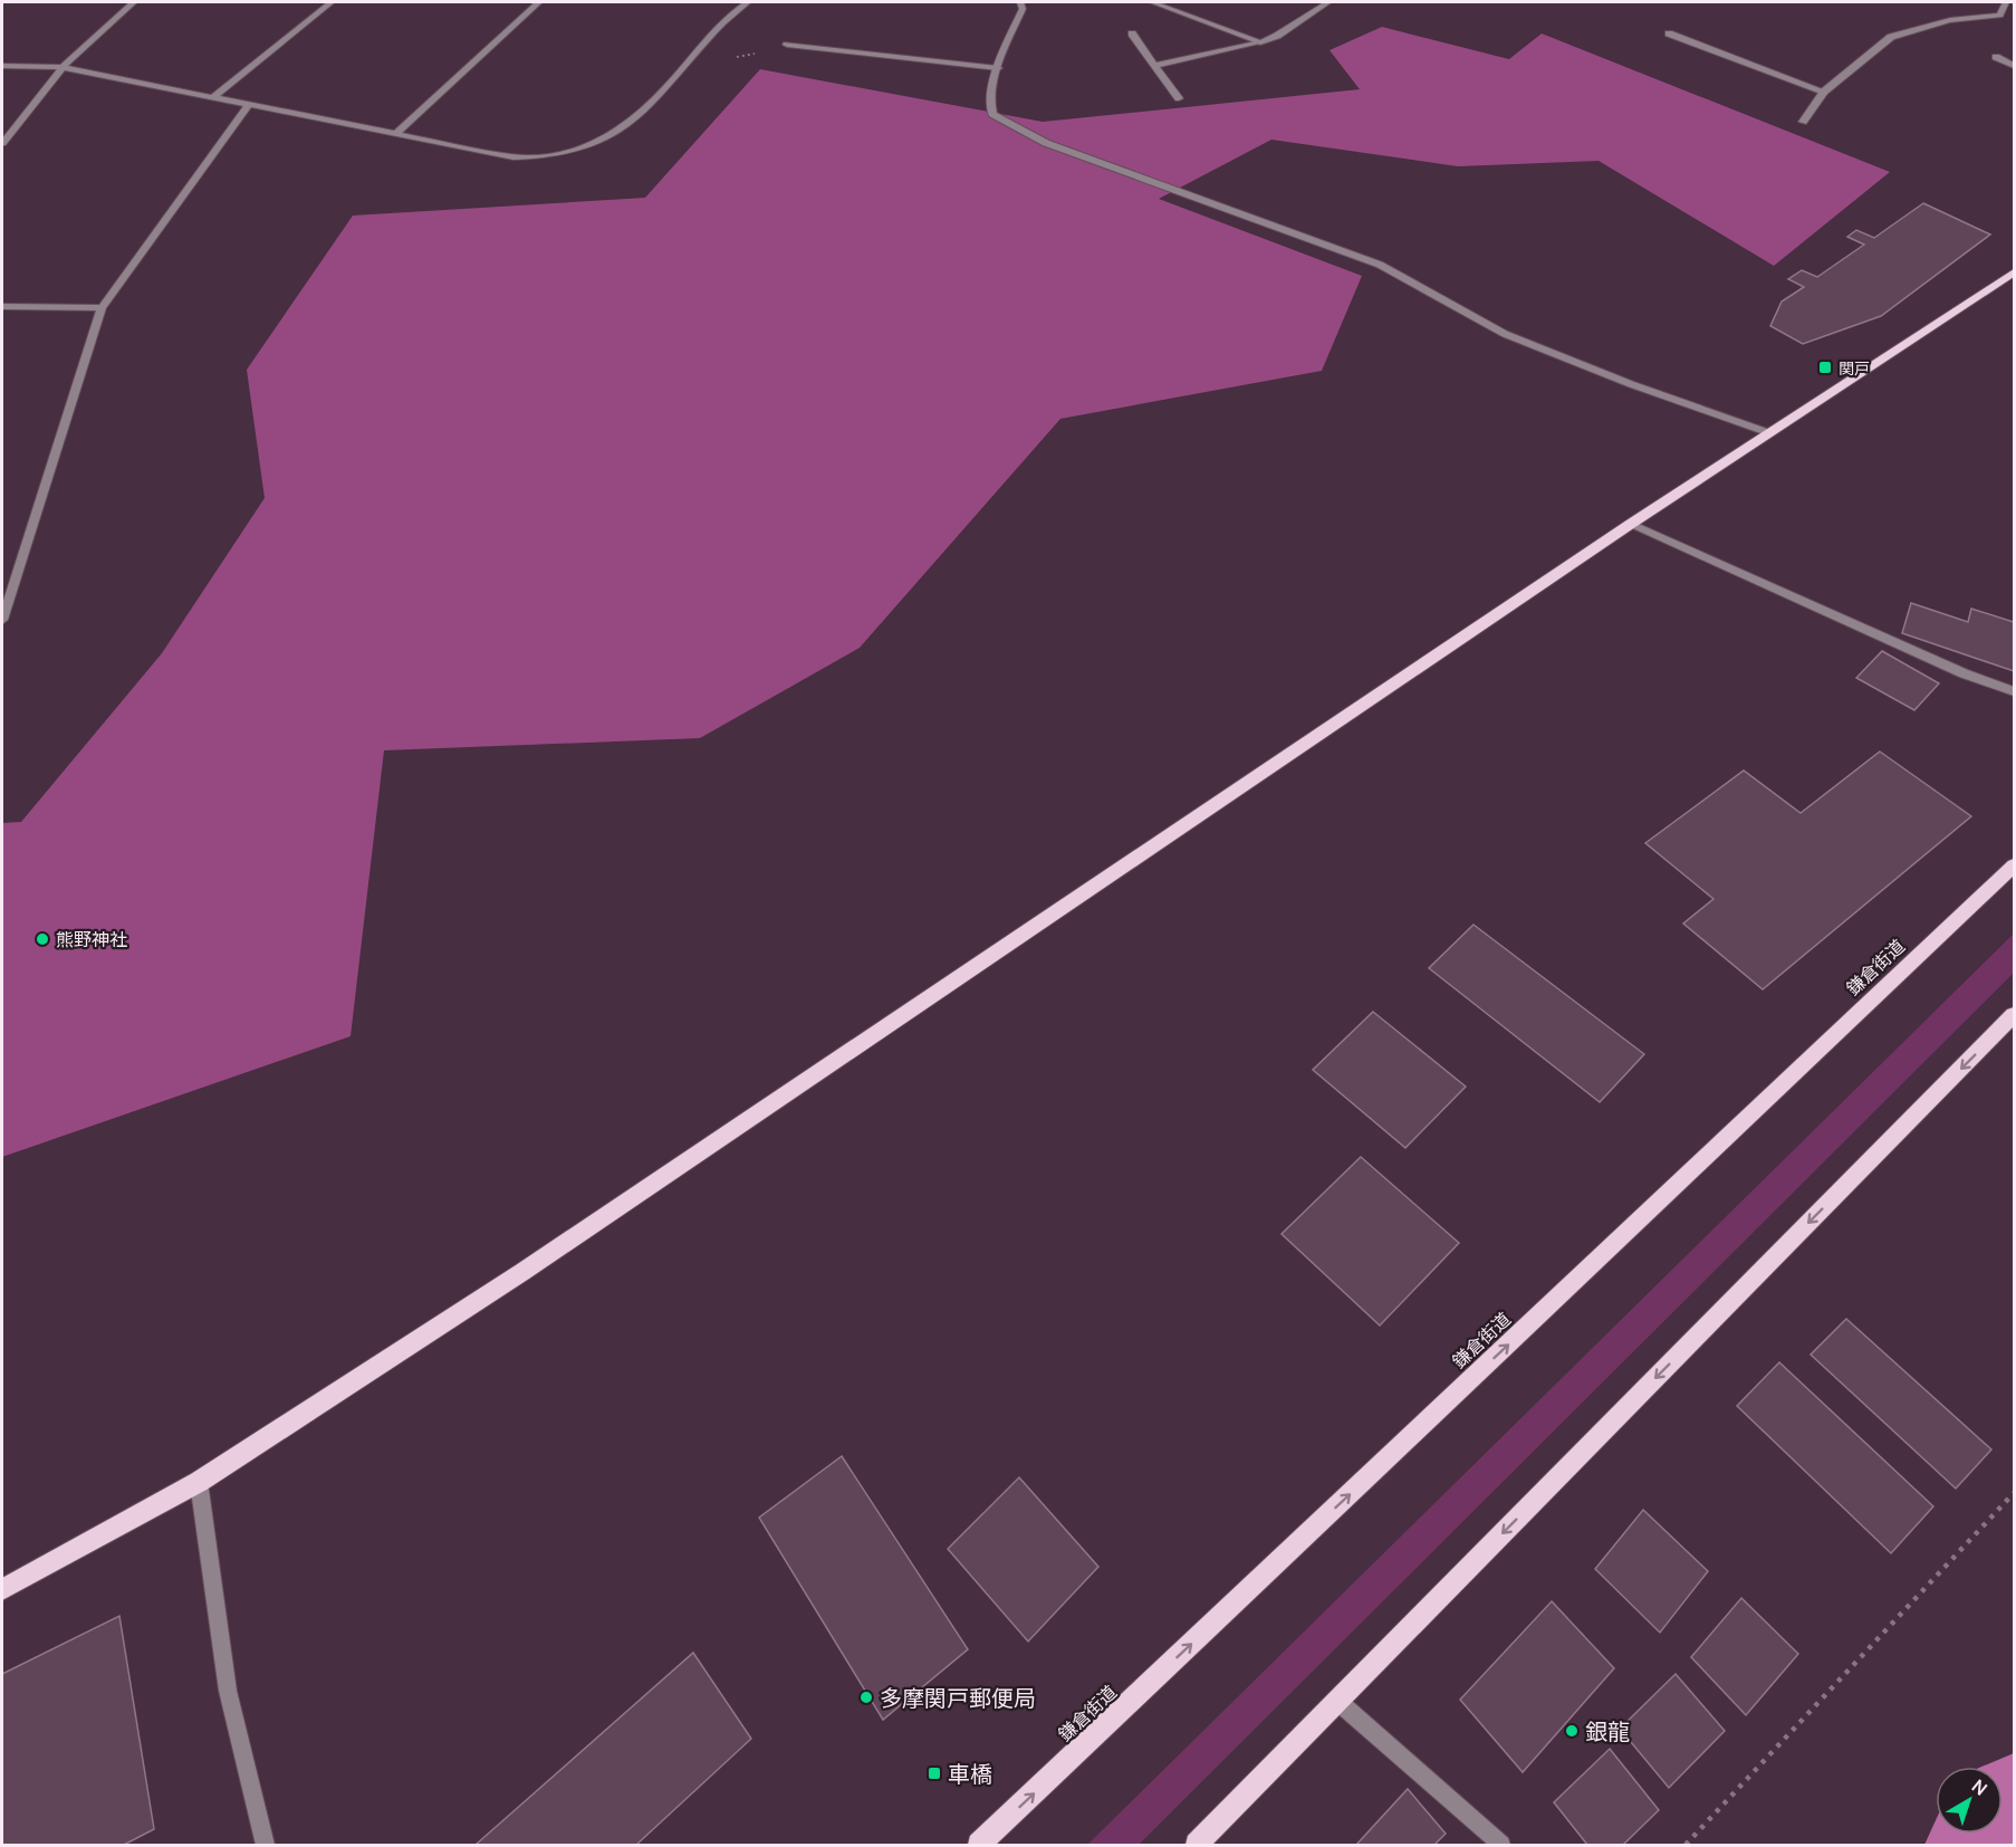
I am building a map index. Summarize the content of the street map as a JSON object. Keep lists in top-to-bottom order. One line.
{"streets":{"main road":["鎌倉街道"]},"places":{"transit":["関戸","車橋"],"other":["熊野神社","多摩関戸郵便局","銀龍"]},"north":"top right"}
